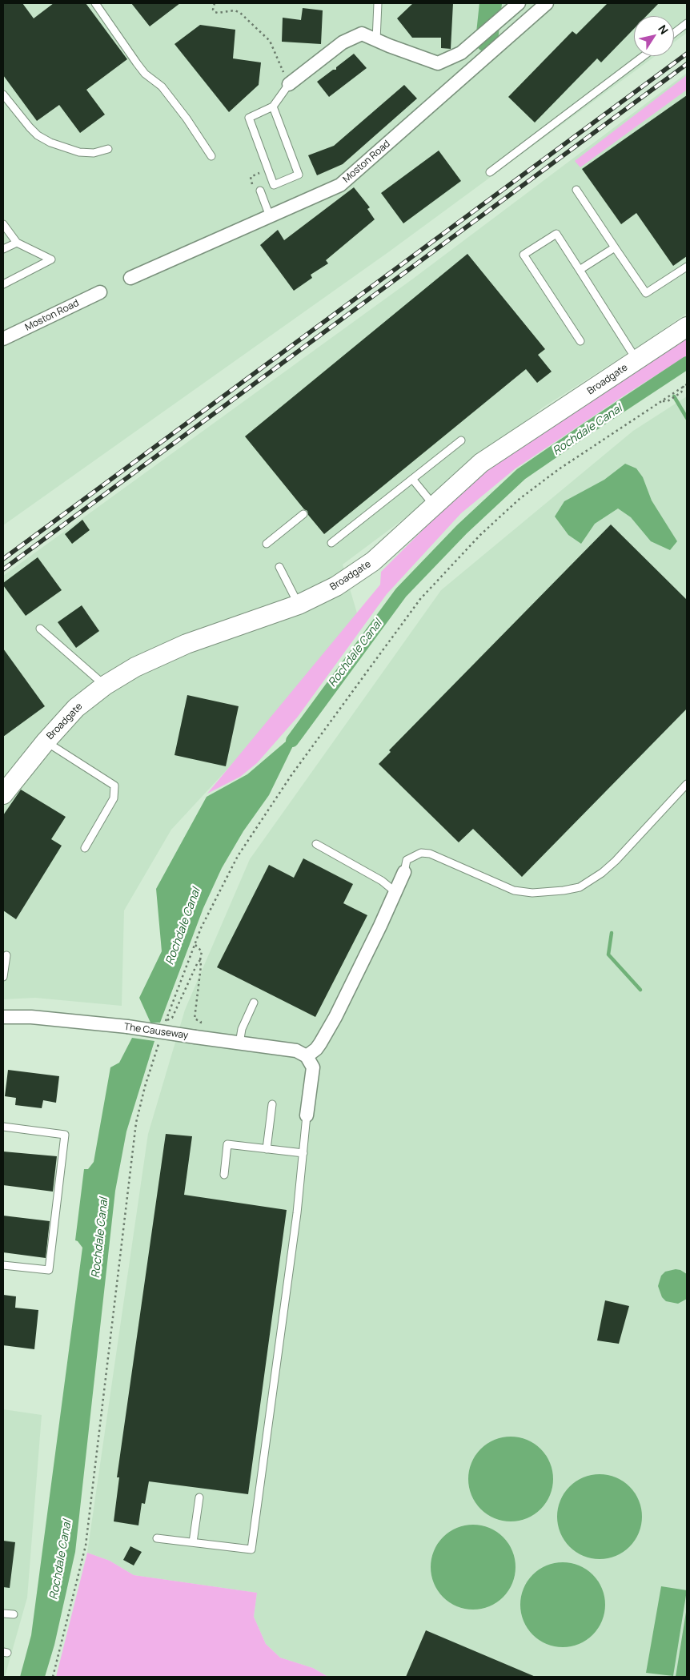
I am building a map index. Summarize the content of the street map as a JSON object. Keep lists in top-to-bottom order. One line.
{"streets":{"street":["Moston Road","Broadgate","The Causeway"]},"water":["Rochdale Canal"],"north":"top right"}
